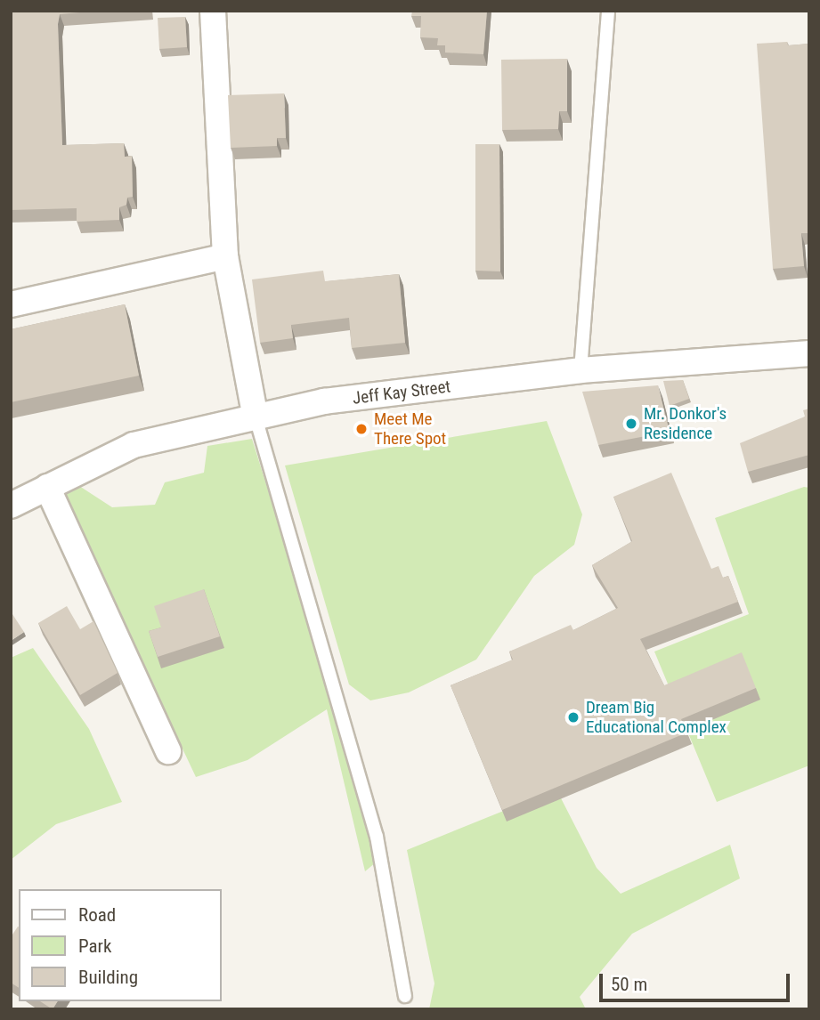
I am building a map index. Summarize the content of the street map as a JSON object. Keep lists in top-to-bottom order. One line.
{"streets":{"street":["Jeff Kay Street"]},"places":["Mr. Donkor's Residence","Meet Me There Spot","Dream Big Educational Complex"],"legend":["Road","Park","Building"],"scale_bar":"50 m"}
